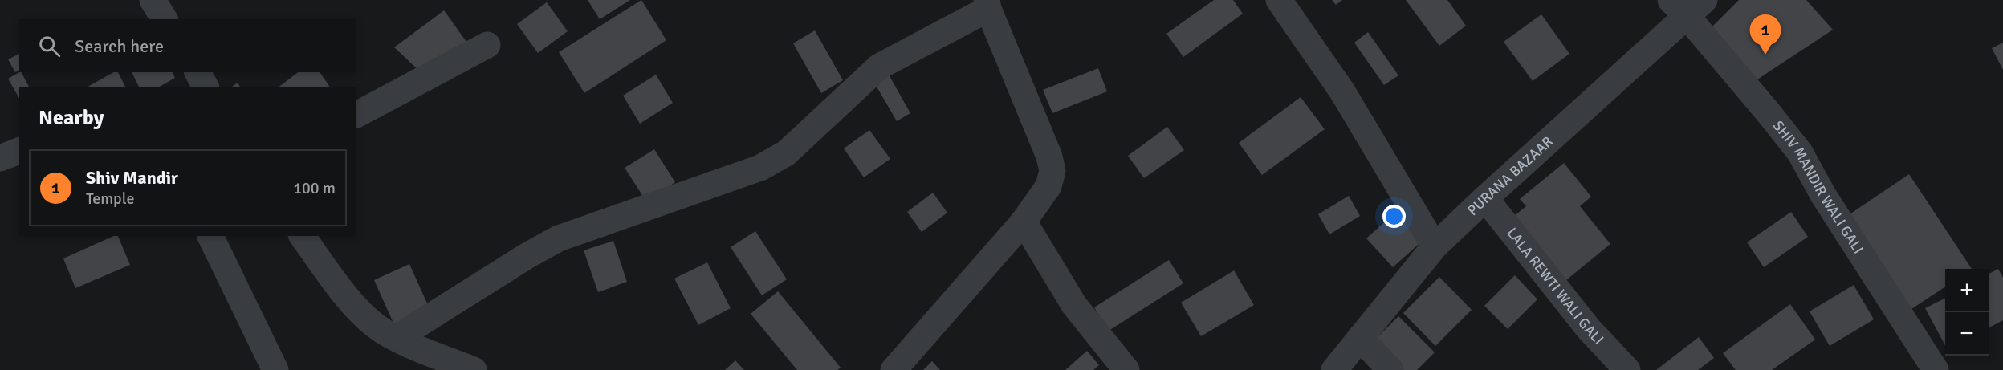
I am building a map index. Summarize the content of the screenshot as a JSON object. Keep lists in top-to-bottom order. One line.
{"streets":{"street":["PURANA BAZAAR","SHIV MANDIR WALI GALI","LALA REWTI WALI GALI"]},"crossings":[["PURANA BAZAAR","SHIV MANDIR WALI GALI"],["PURANA BAZAAR","LALA REWTI WALI GALI"]],"page":{"pins":"1","search":"Search here","heading":"Nearby","list":[{"mark":"1","name":"Shiv Mandir","note":"Temple","value":"100 m"}],"map_buttons":["+","−"]}}
